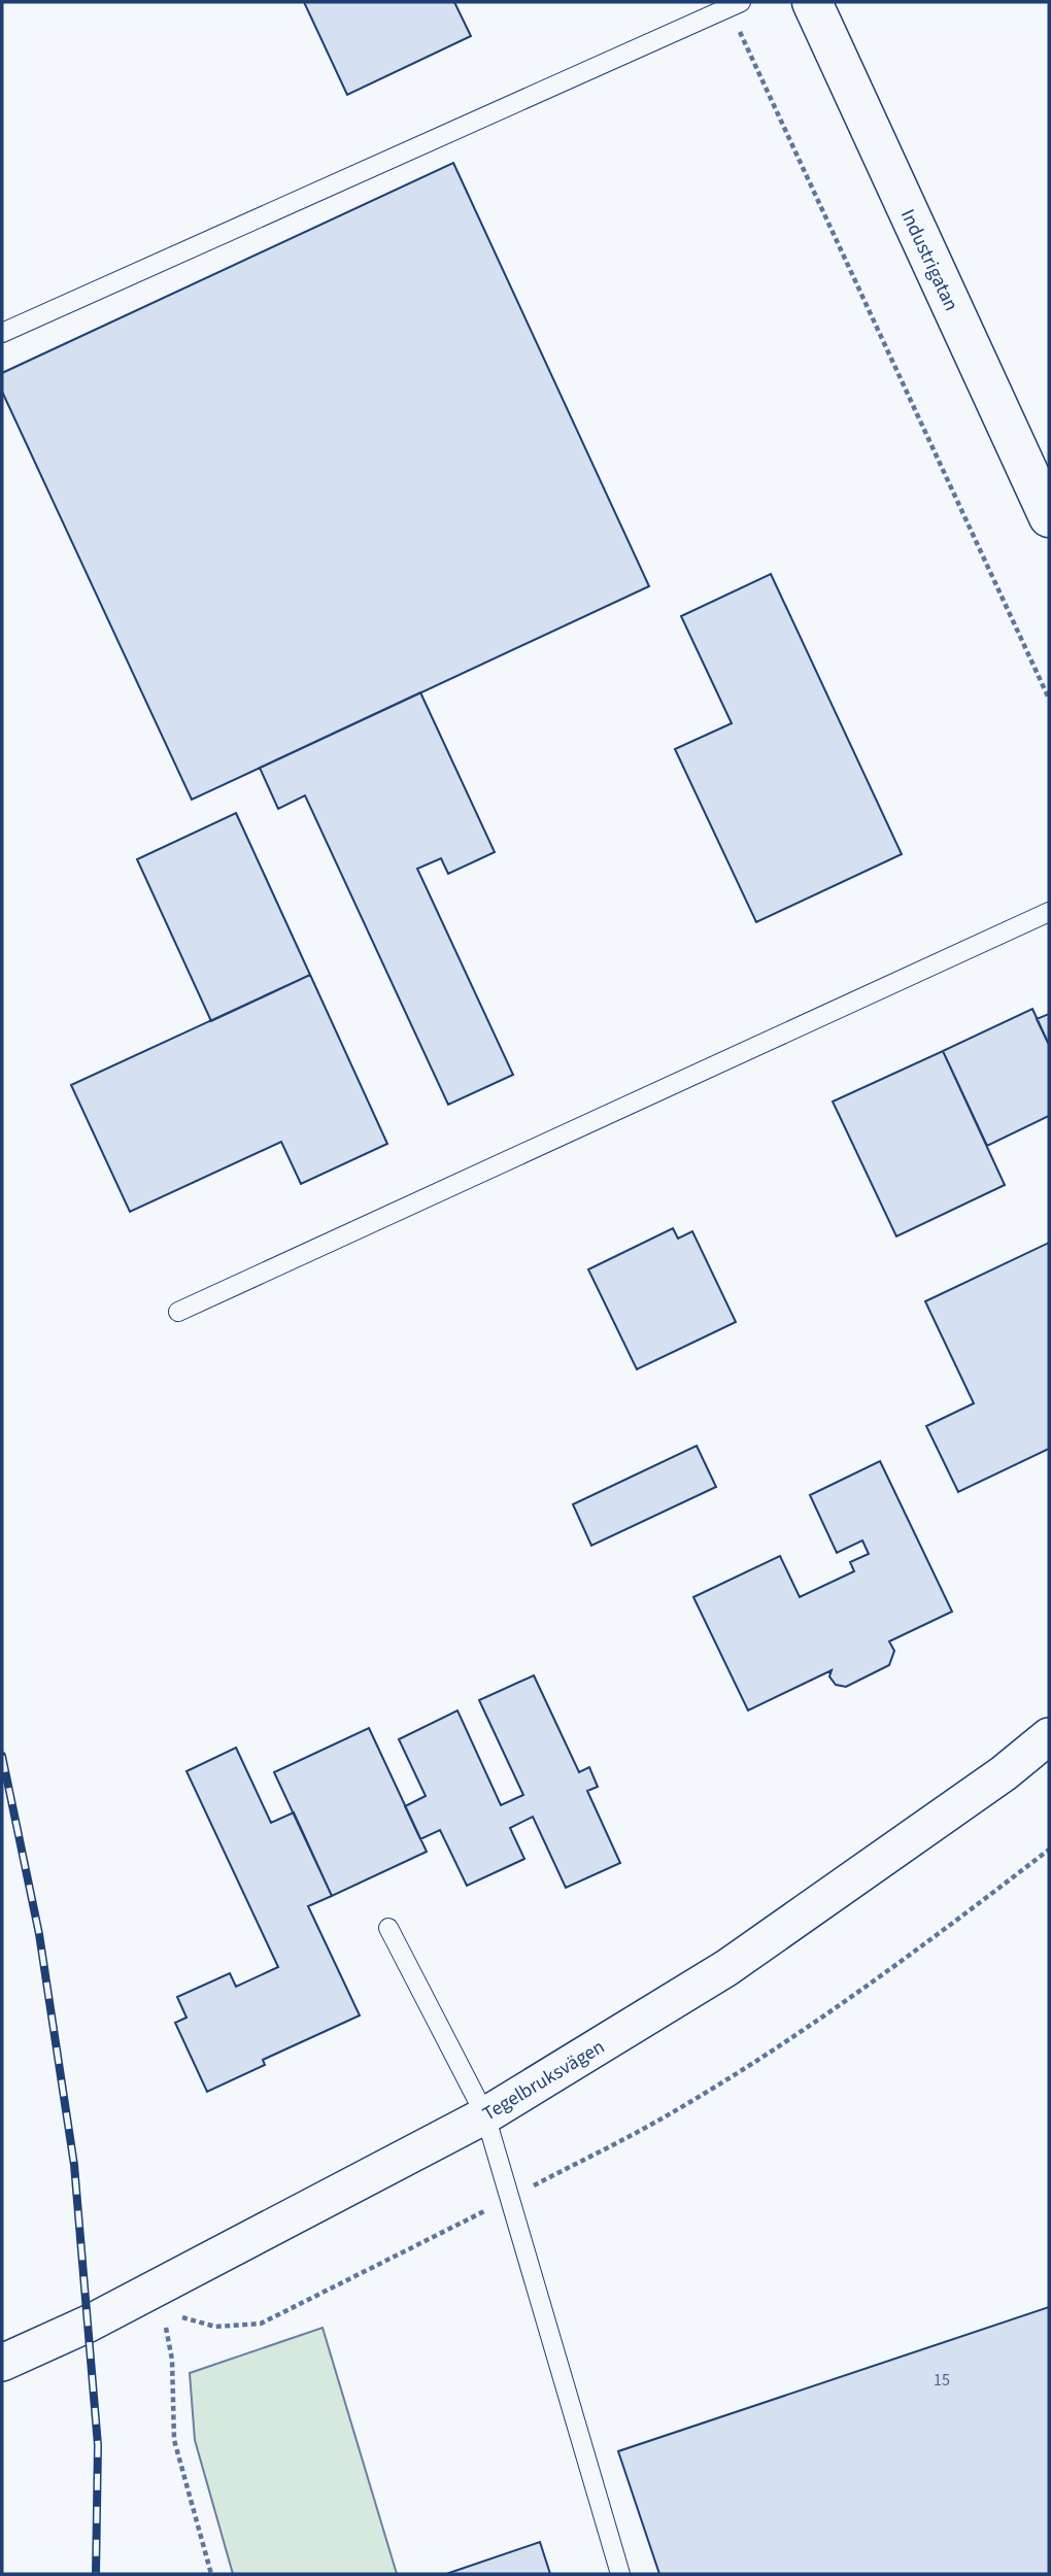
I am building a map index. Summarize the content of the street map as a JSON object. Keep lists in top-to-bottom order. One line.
{"streets":{"street":["Industrigatan","Tegelbruksvägen"]},"house_numbers":["15"]}
